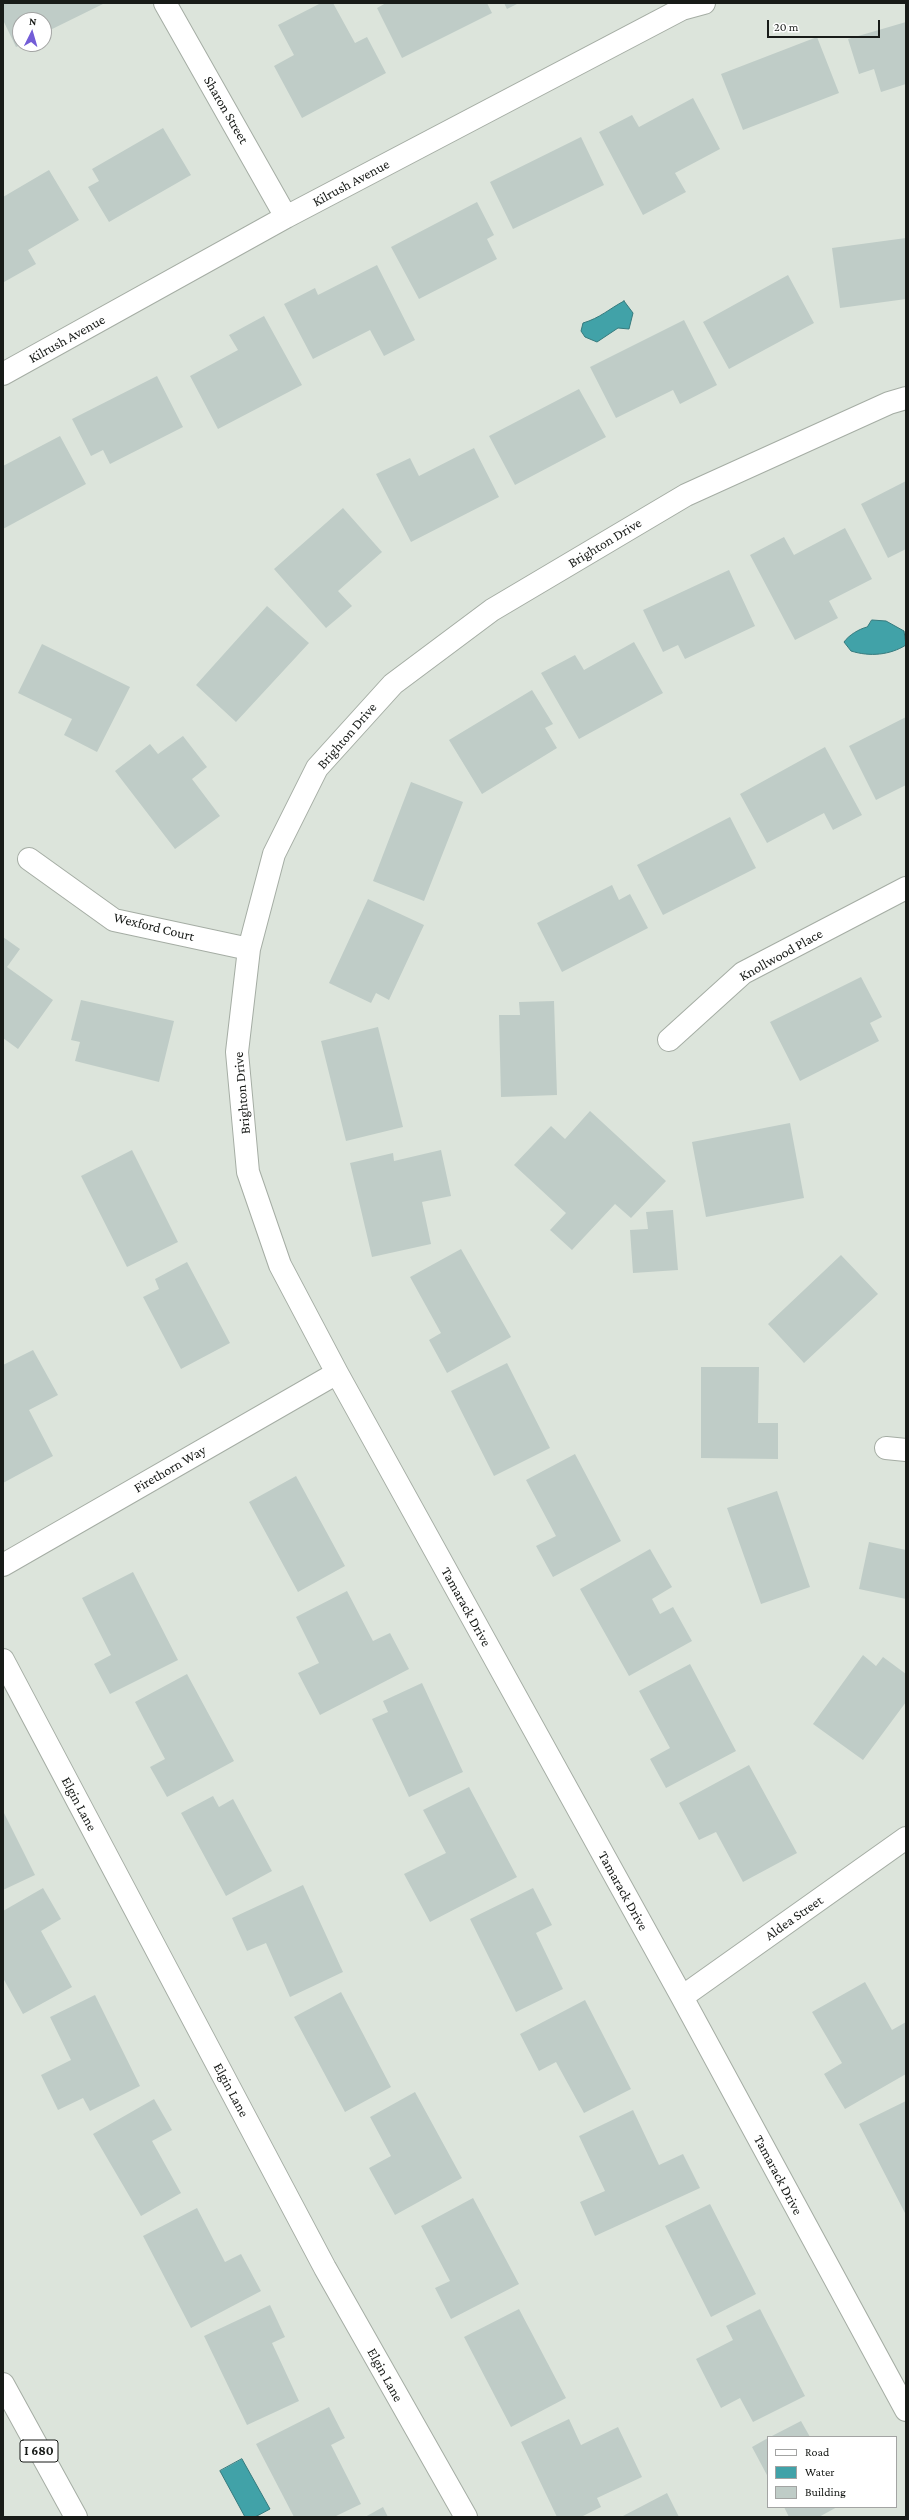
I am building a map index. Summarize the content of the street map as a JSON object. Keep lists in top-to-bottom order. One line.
{"streets":{"main road":["Sharon Street","Kilrush Avenue","Brighton Drive","Wexford Court","Knollwood Place","Firethorn Way","Tamarack Drive","Elgin Lane","Aldea Street","I 680"]},"crossings":[["Sharon Street","Kilrush Avenue"],["Brighton Drive","Wexford Court"],["Brighton Drive","Firethorn Way"],["Brighton Drive","Tamarack Drive"],["Firethorn Way","Tamarack Drive"],["Tamarack Drive","Aldea Street"]],"legend":["Road","Water","Building"],"scale_bar":"20 m","north":"top"}
